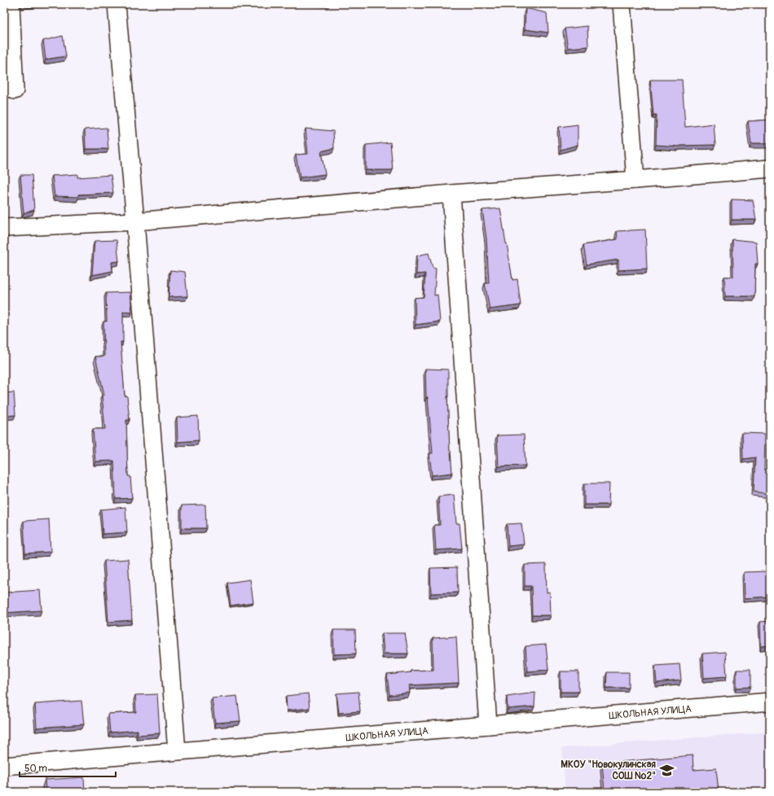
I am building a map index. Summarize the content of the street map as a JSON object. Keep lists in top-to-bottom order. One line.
{"streets":{"street":["ШКОЛЬНАЯ УЛИЦА"]},"places":{"school or university":["МКОУ \"Новокулинская СОШ №2\""]},"scale_bar":"50 m"}
